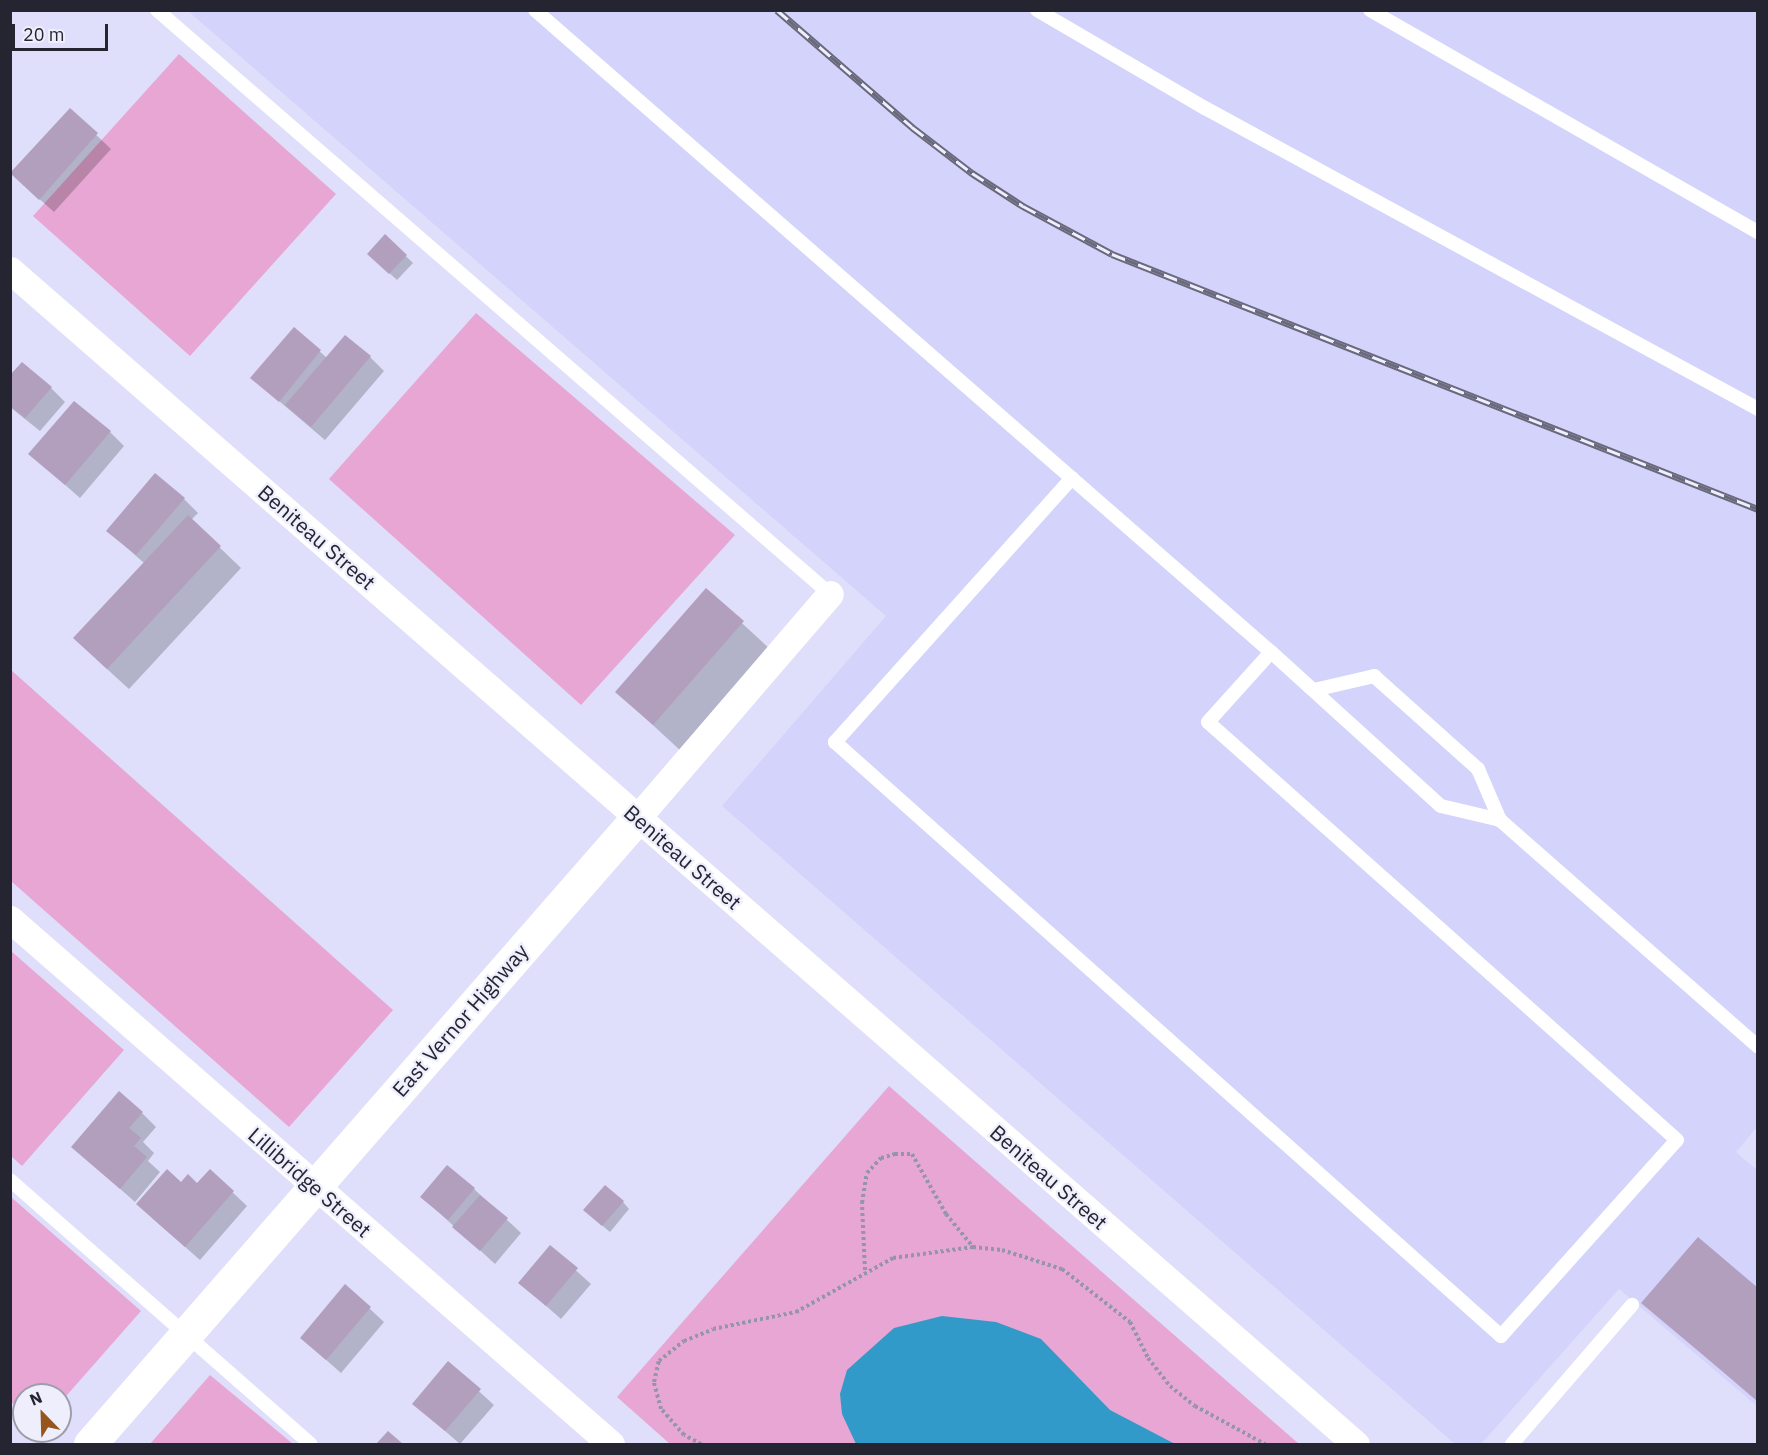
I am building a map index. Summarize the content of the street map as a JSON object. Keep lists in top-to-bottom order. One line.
{"streets":{"street":["Beniteau Street","East Vernor Highway","Lillibridge Street"]},"crossings":[["Beniteau Street","East Vernor Highway"],["East Vernor Highway","Lillibridge Street"]],"scale_bar":"20 m","north":"top left"}
